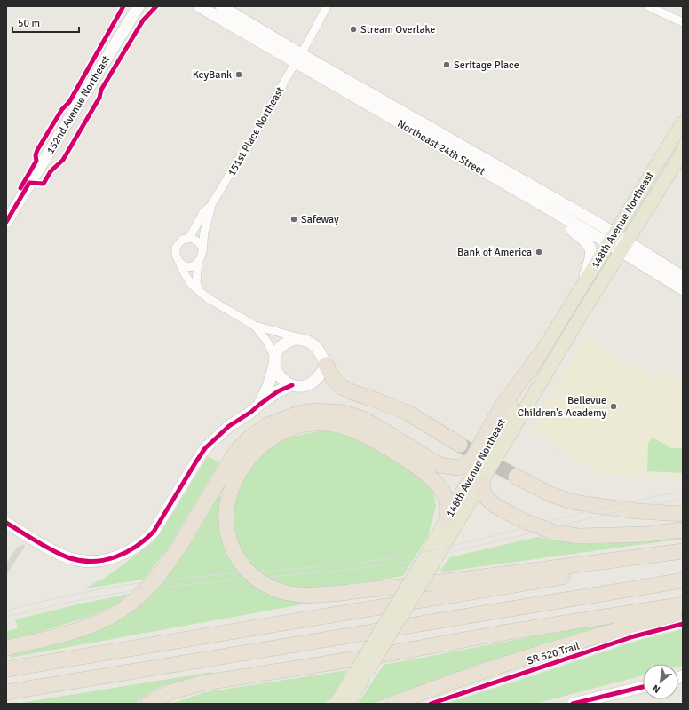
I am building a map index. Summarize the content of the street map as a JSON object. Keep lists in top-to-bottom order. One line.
{"streets":{"main road":["152nd Avenue Northeast","Northeast 24th Street","148th Avenue Northeast"],"street":["151st Place Northeast"],"cycle path":["SR 520 Trail"]},"crossings":[["151st Place Northeast","Northeast 24th Street"],["Northeast 24th Street","148th Avenue Northeast"]],"places":["Stream Overlake","Seritage Place","KeyBank","Safeway","Bank of America","Bellevue Children's Academy"],"scale_bar":"50 m","north":"bottom left"}
